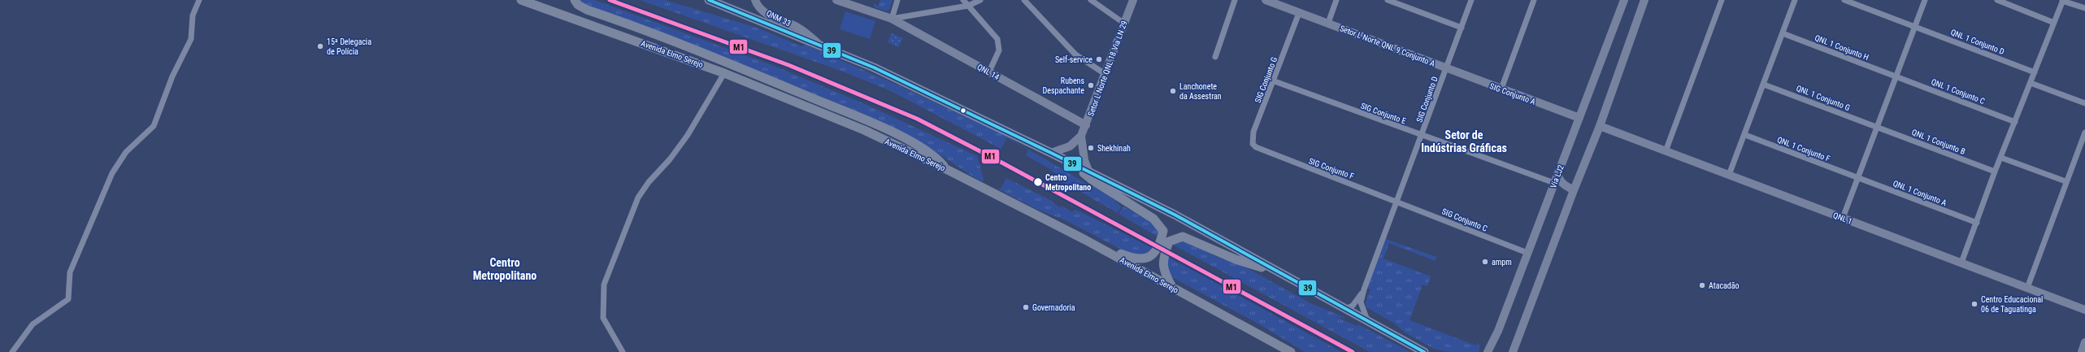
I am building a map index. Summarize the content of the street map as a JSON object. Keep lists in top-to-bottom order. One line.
{"streets":{"main road":["Avenida Elmo Serejo"],"street":["QNM 33","QNL 1 Conjunto D","Setor L Norte QNL 9 Conjunto A","QNL 1 Conjunto H","Setor L Norte QNL 18 Via LN 29","QNL 14","SIG Conjunto G","QNL 1 Conjunto C","SIG Conjunto A","QNL 1 Conjunto G","SIG Conjunto D","SIG Conjunto E","QNL 1 Conjunto B","QNL 1 Conjunto F","SIG Conjunto F","Via LJ2","QNL 1 Conjunto A","QNL 1","SIG Conjunto C"]},"crossings":[["Setor L Norte QNL 9 Conjunto A","SIG Conjunto G"],["Setor L Norte QNL 9 Conjunto A","SIG Conjunto A"],["Setor L Norte QNL 9 Conjunto A","SIG Conjunto D"],["QNL 1 Conjunto H","QNL 1 Conjunto C"],["Setor L Norte QNL 18 Via LN 29","QNL 14"],["SIG Conjunto G","SIG Conjunto E"],["SIG Conjunto G","SIG Conjunto F"],["SIG Conjunto A","SIG Conjunto D"],["SIG Conjunto A","Via LJ2"],["QNL 1 Conjunto G","QNL 1 Conjunto B"],["SIG Conjunto D","SIG Conjunto E"],["SIG Conjunto E","Via LJ2"],["QNL 1 Conjunto F","QNL 1 Conjunto A"],["SIG Conjunto F","SIG Conjunto C"],["Via LJ2","SIG Conjunto C"]],"districts":["Setor de Indústrias Gráficas","Centro Metropolitano"],"places":["15ª Delegacia de Polícia","Self-service","Rubens Despachante","Lanchonete da Assestran","Shekhinah","Centro Metropolitano","ampm","Atacadão","Centro Educacional 06 de Taguatinga","Governadoria"],"lines":["transit line M1","transit line 39"]}
